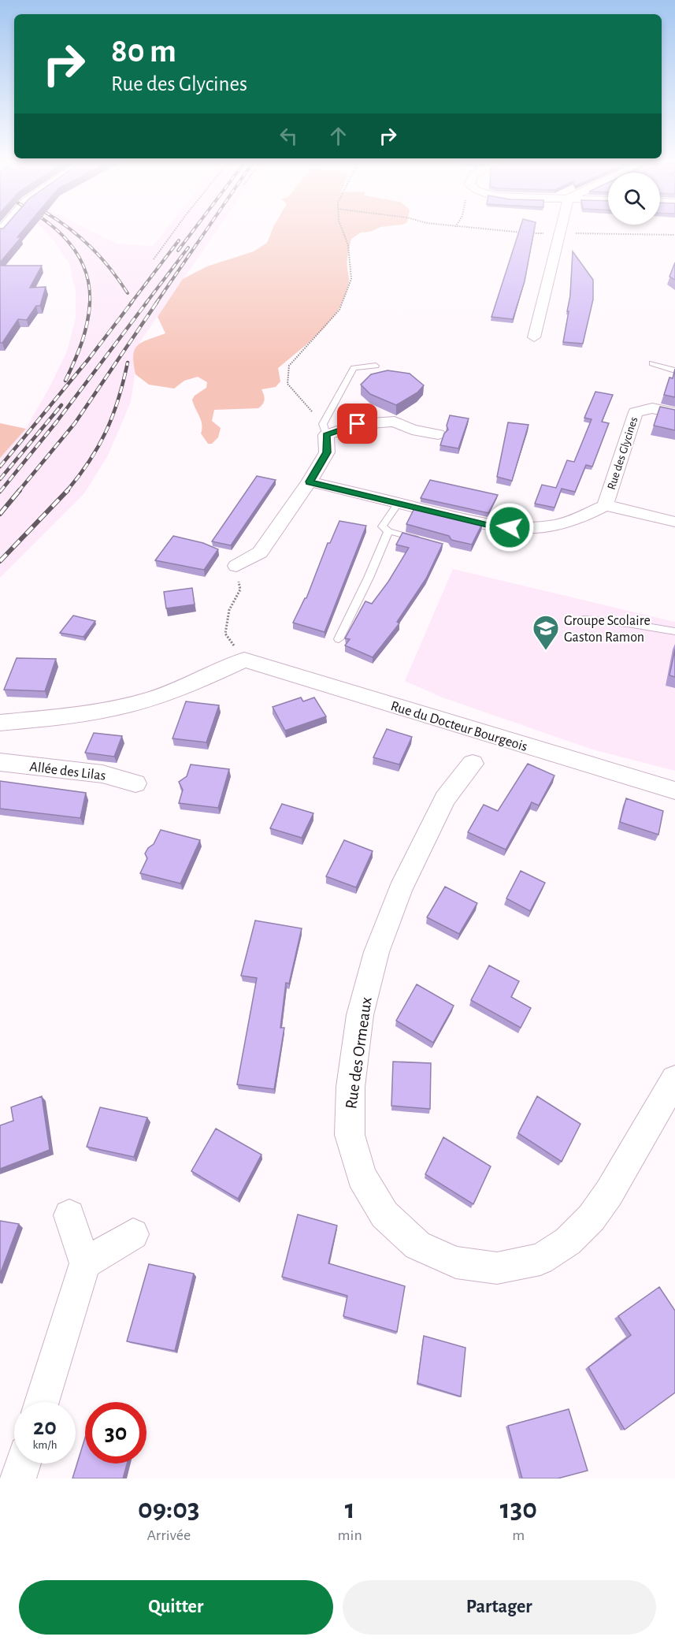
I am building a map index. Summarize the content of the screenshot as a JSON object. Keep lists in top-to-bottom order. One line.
{"streets":{"street":["Rue des Glycines","Rue du Docteur Bourgeois","Allée des Lilas","Rue des Ormeaux"]},"places":{"school or university":["Groupe Scolaire Gaston Ramon"]},"page":{"turn":["80 m","Rue des Glycines"],"speed":"20 km/h","limit":"30","eta":["09:03","Arrivée","1","min","130","m"],"buttons":["Quitter","Partager"]}}
